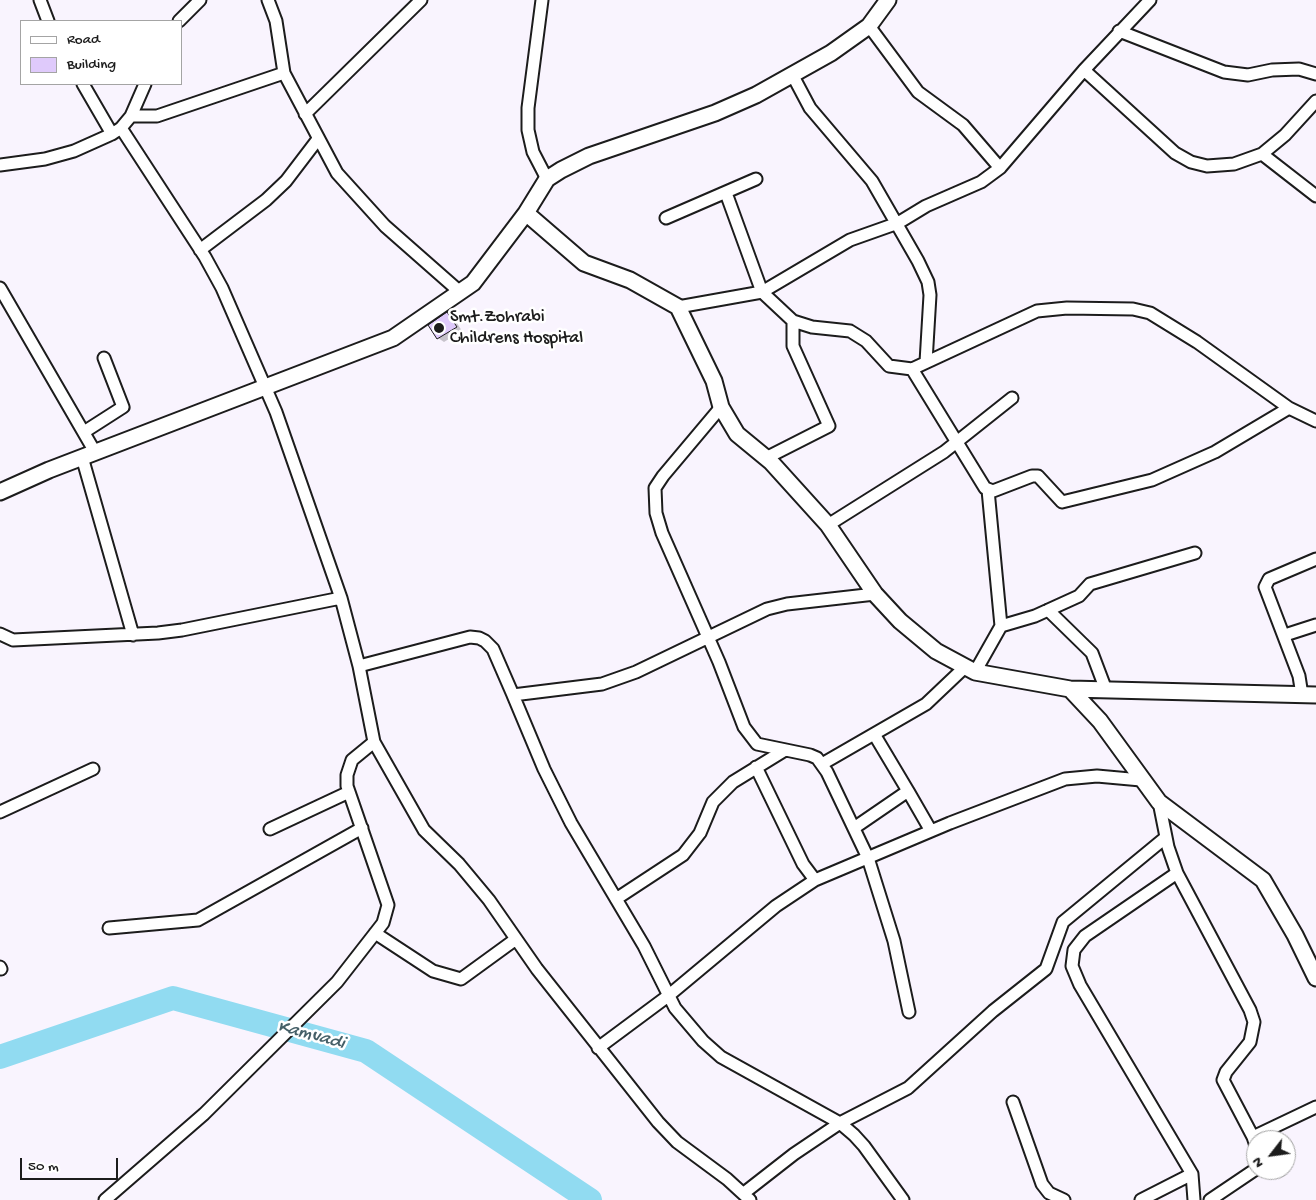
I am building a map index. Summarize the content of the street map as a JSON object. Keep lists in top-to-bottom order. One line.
{"water":["Kamvadi"],"places":["Smt.Zohrabi Childrens Hospital"],"legend":["Road","Building"],"scale_bar":"50 m","north":"bottom left"}
